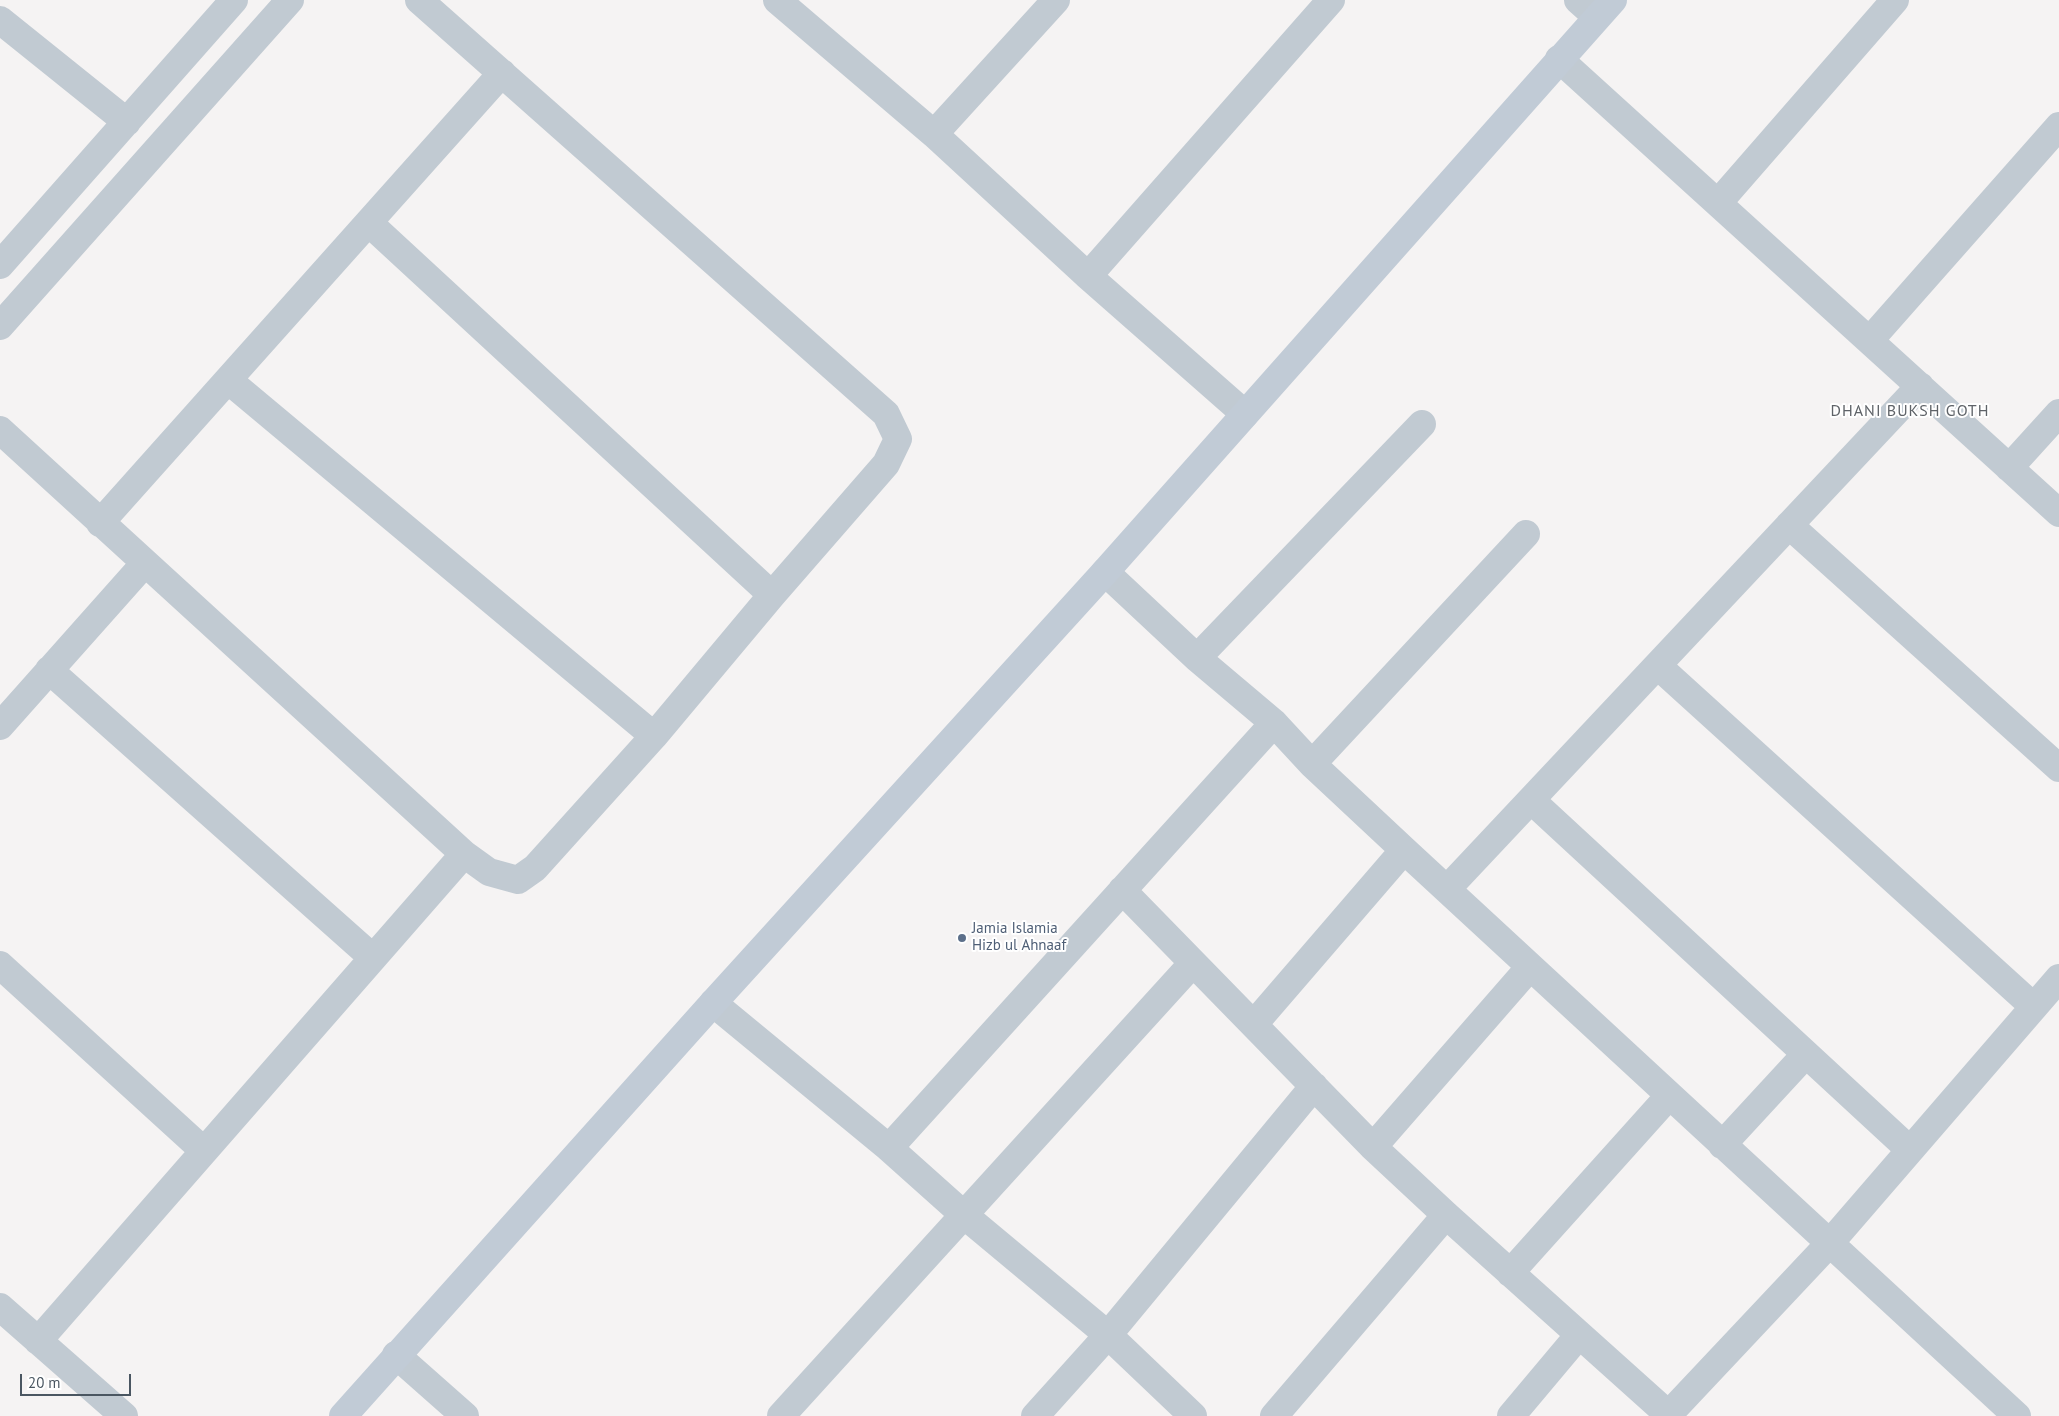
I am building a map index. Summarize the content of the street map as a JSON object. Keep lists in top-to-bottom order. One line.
{"districts":["DHANI BUKSH GOTH"],"places":["Jamia Islamia Hizb ul Ahnaaf"],"scale_bar":"20 m"}
